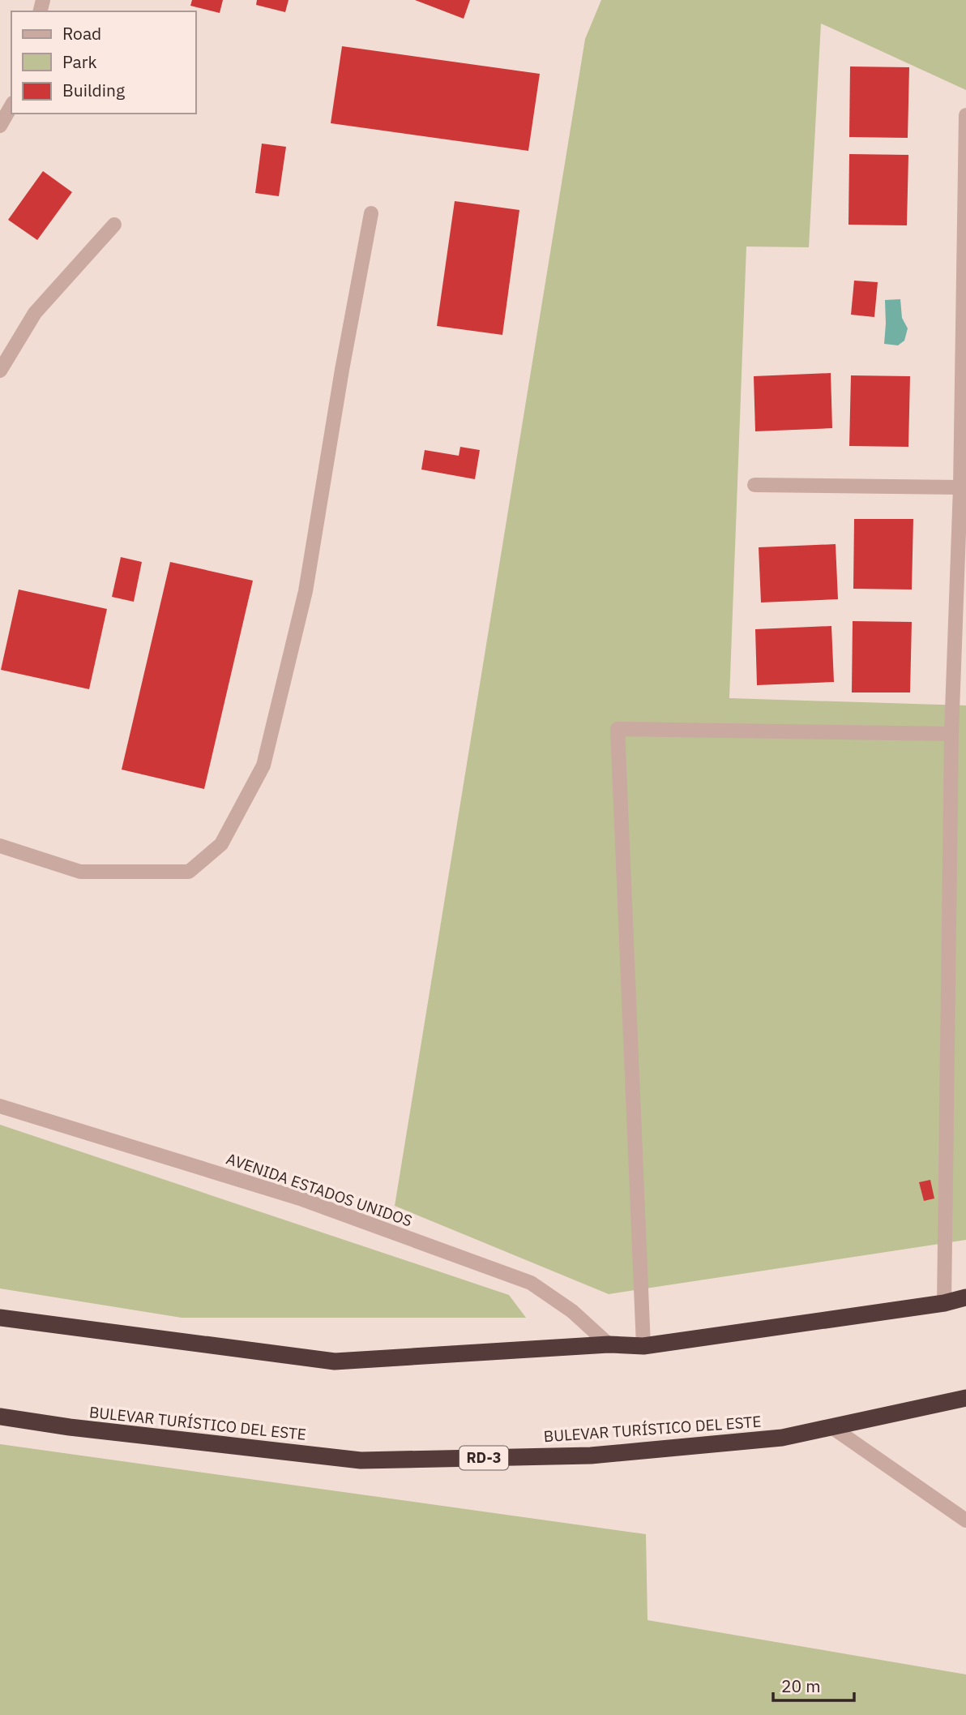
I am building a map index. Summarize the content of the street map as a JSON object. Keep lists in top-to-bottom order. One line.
{"streets":{"highway":["BULEVAR TURÍSTICO DEL ESTE","RD-3"],"street":["AVENIDA ESTADOS UNIDOS"]},"legend":["Road","Park","Building"],"scale_bar":"20 m"}
